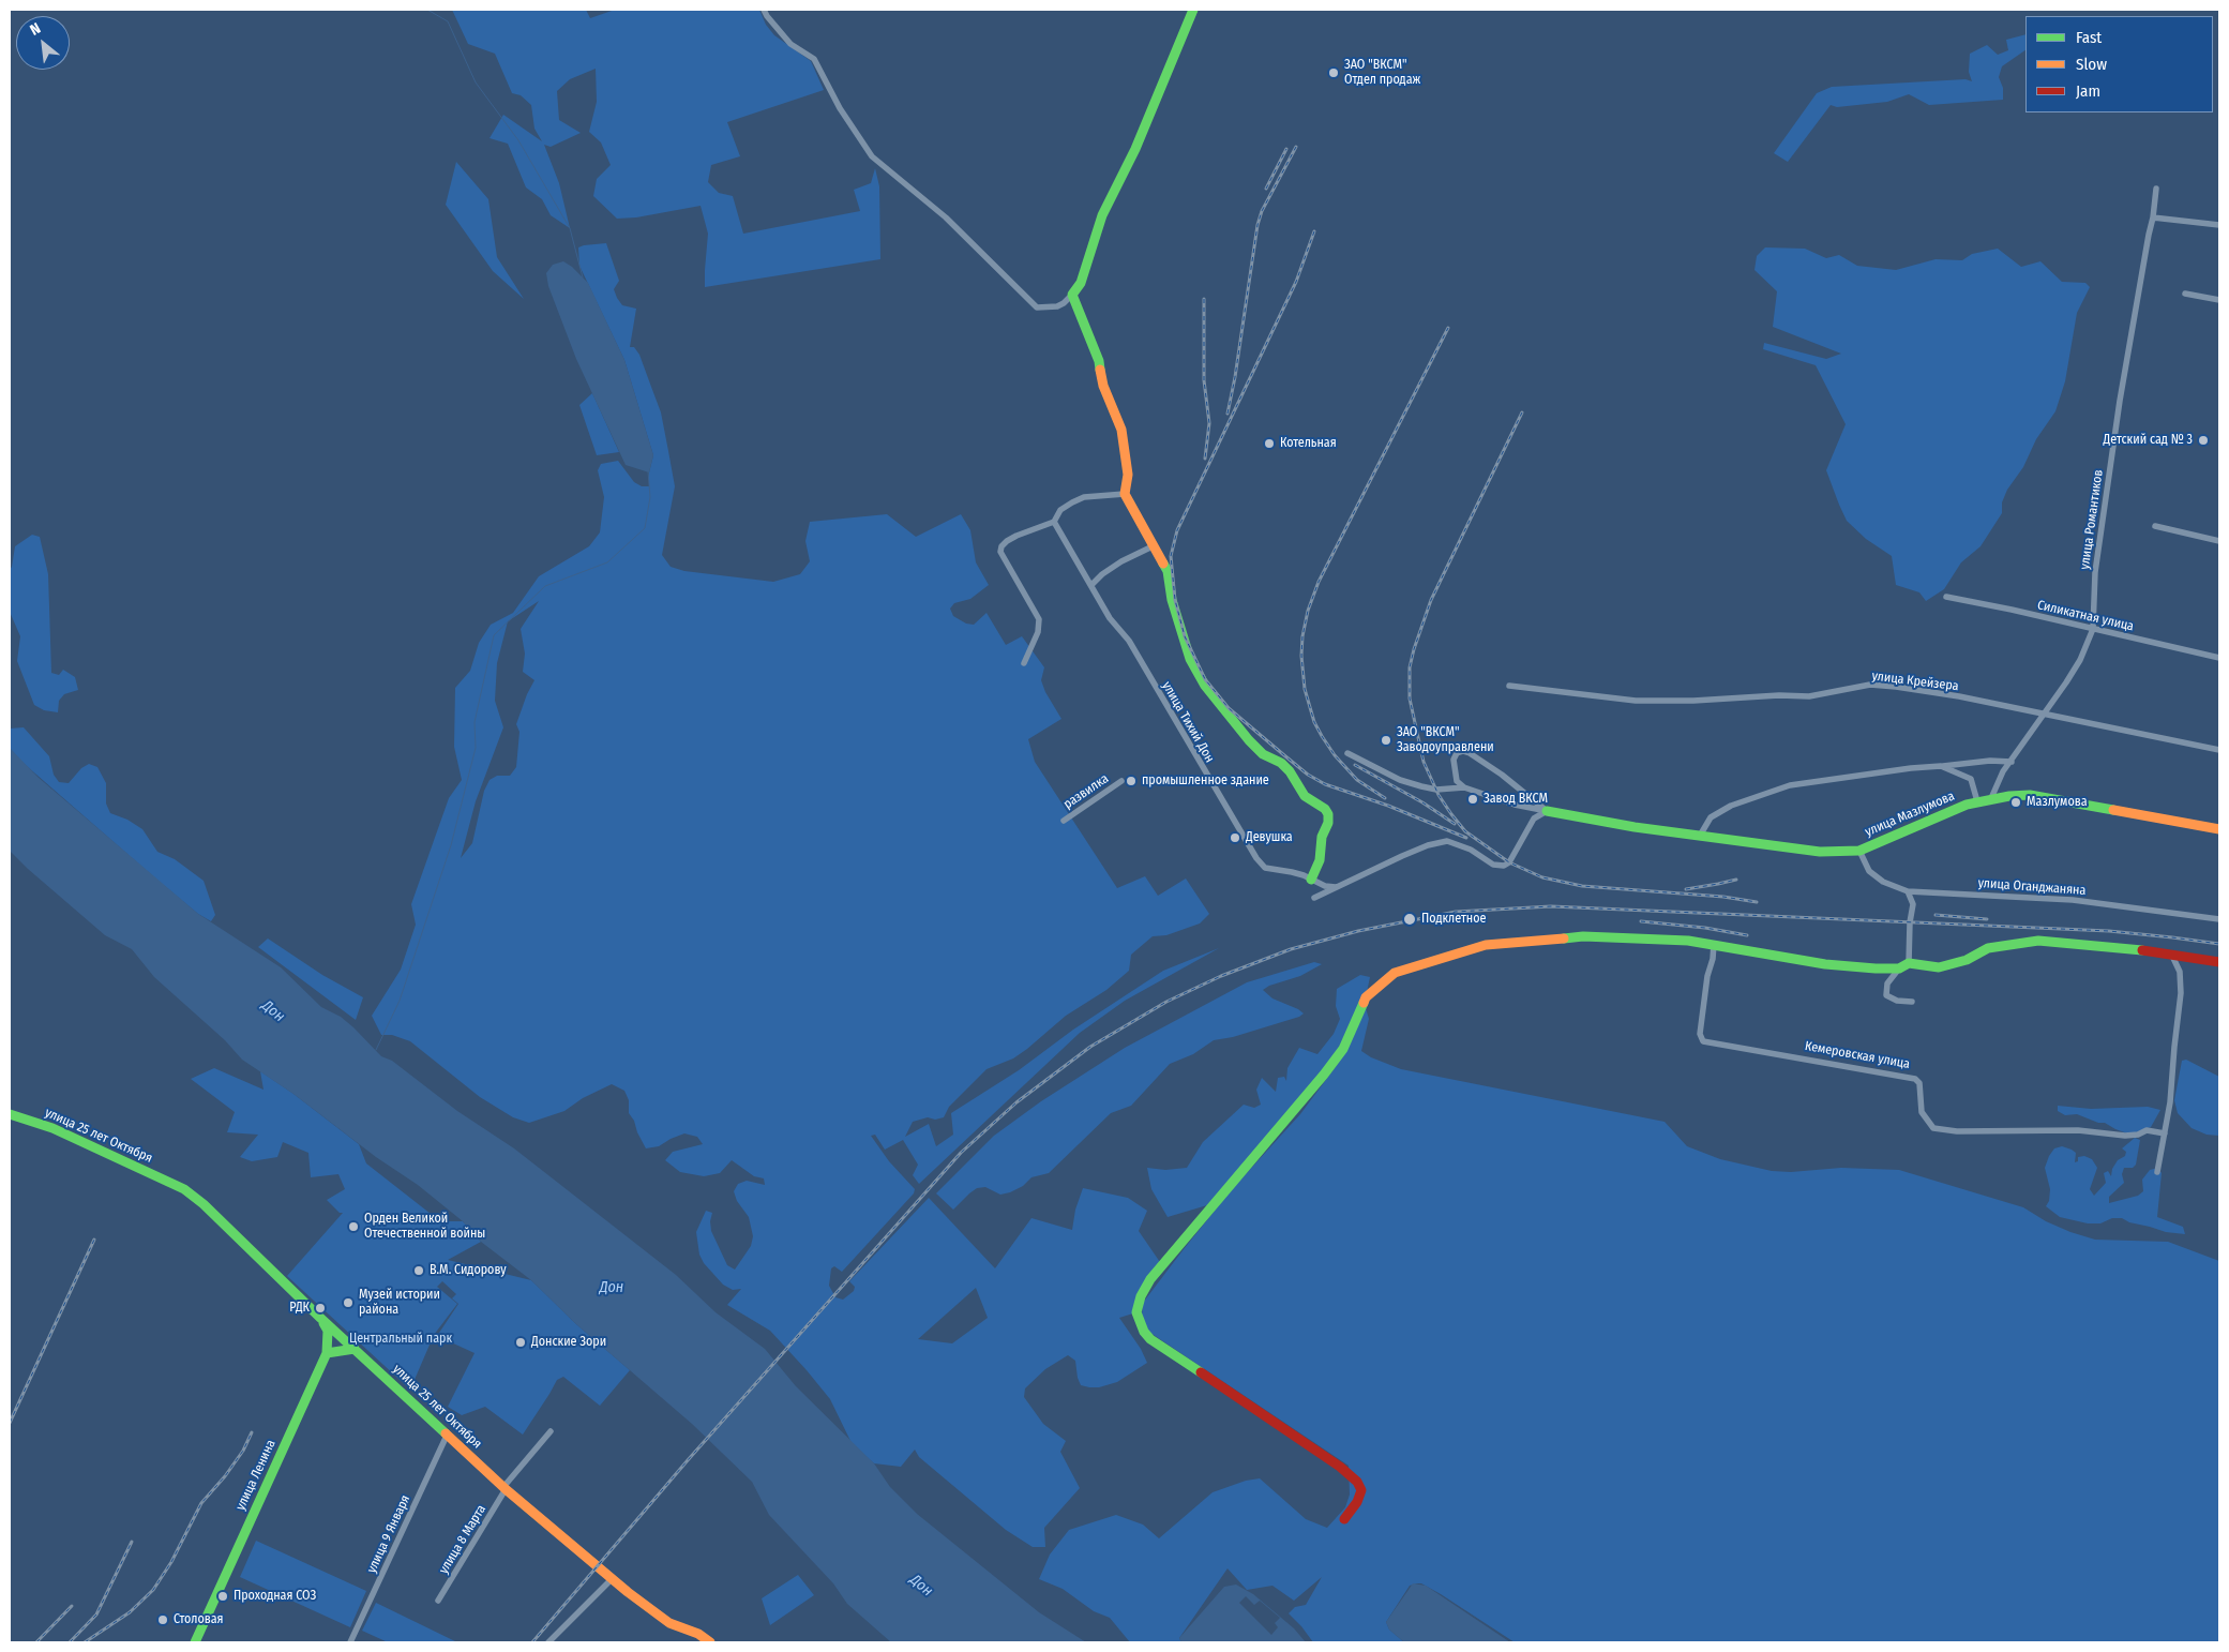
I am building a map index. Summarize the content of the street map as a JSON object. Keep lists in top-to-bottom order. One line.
{"streets":{"street":["улица Романтиков","Силикатная улица","улица Крейзера","улица Тихий Дон","развилка","улица Мазлумова","улица Оганджаняна","Кемеровская улица","улица 25 лет Октября","улица Ленина","улица 9 Января","улица 8 Марта"]},"crossings":[["улица Романтиков","Силикатная улица"],["улица Романтиков","улица Крейзера"],["улица Романтиков","улица Мазлумова"],["улица Мазлумова","улица Оганджаняна"],["улица 25 лет Октября","улица Ленина"],["улица 25 лет Октября","улица 9 Января"],["улица 25 лет Октября","улица 8 Марта"]],"water":["Дон"],"parks":["Центральный парк"],"places":["ЗАО \"ВКСМ\" Отдел продаж","Детский сад № 3","Котельная","ЗАО \"ВКСМ\" Заводоуправлени","промышленное здание","Завод ВКСМ","Мазлумова","Девушка","Подклетное","Орден Великой Отечественной войны","В.М. Сидорову","Музей истории района","РДК","Донские Зори","Проходная СОЗ","Столовая"],"legend":["Fast","Slow","Jam"],"north":"top left"}
